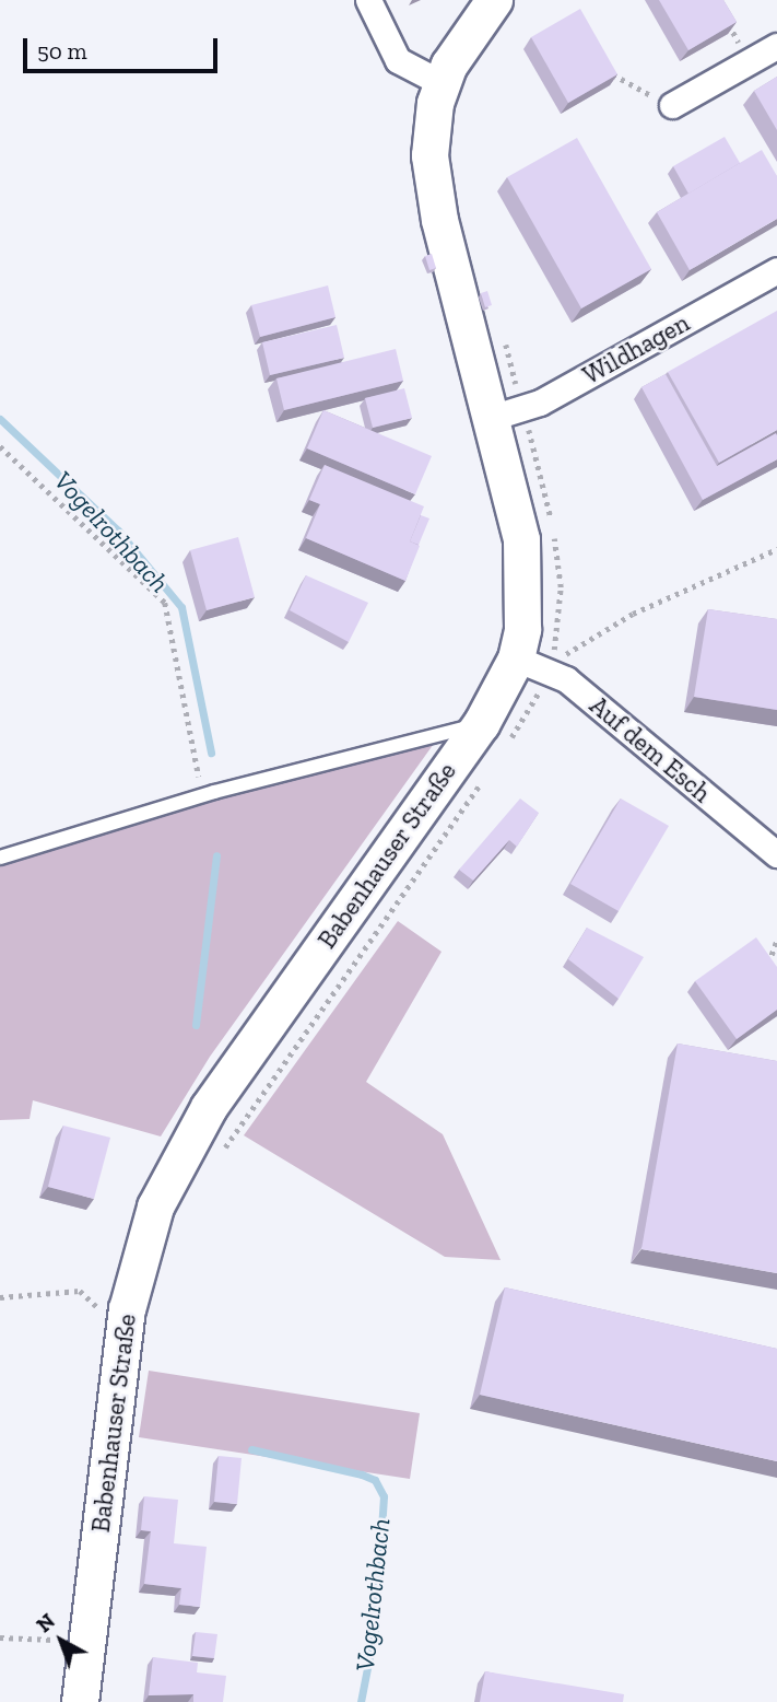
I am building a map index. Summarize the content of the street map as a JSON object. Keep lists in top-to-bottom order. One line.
{"streets":{"main road":["Babenhauser Straße"],"street":["Wildhagen","Auf dem Esch"]},"crossings":[["Wildhagen","Babenhauser Straße"],["Auf dem Esch","Babenhauser Straße"]],"water":["Vogelrothbach"],"scale_bar":"50 m","north":"top left"}
